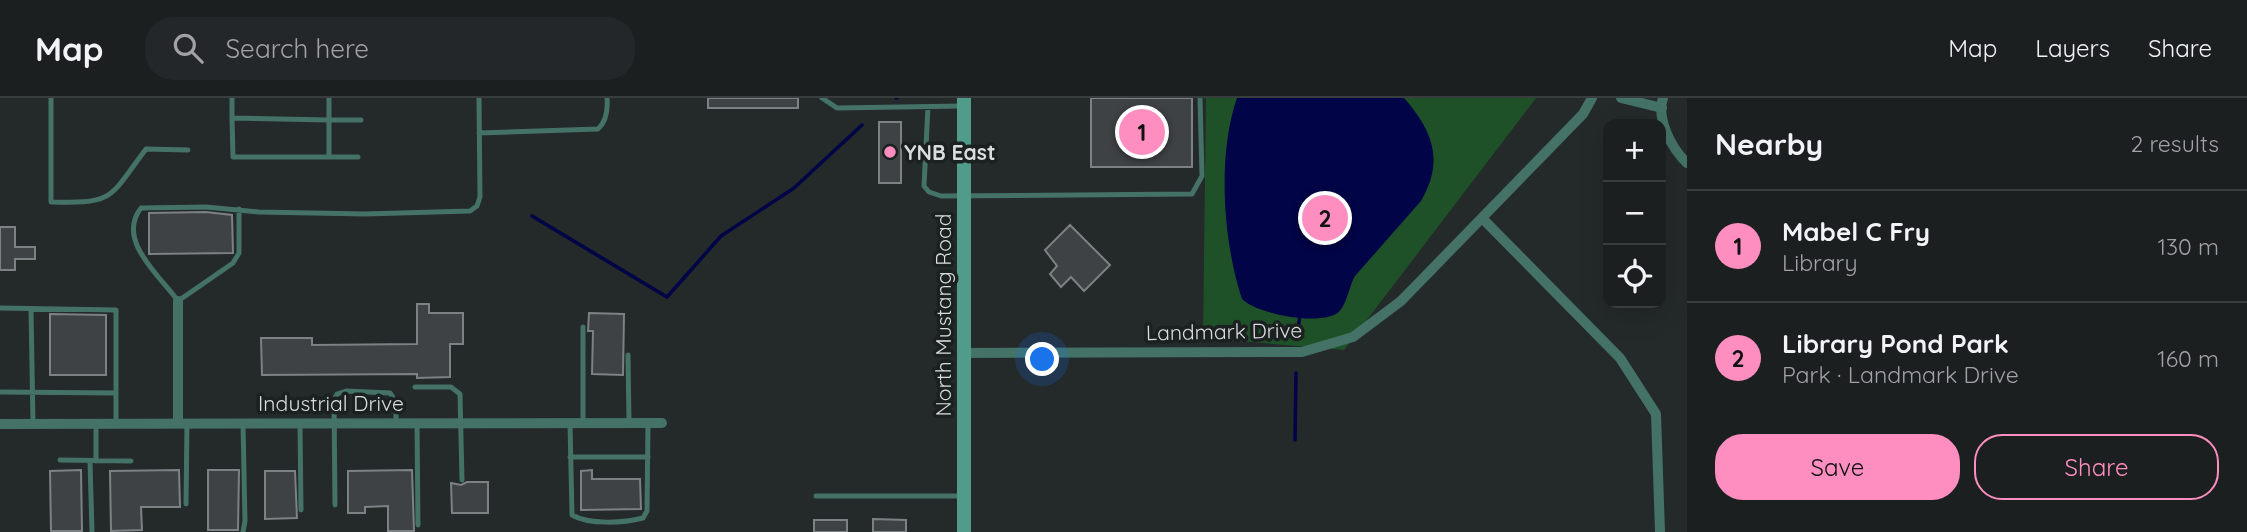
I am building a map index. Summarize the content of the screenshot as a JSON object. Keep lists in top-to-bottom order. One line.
{"streets":{"main road":["North Mustang Road"],"street":["Landmark Drive","Industrial Drive"]},"crossings":[["North Mustang Road","Landmark Drive"]],"places":["YNB East"],"page":{"header":"Map","search":"Search here","nav":["Map","Layers","Share"],"heading":["Nearby","2 results"],"pins":["1","2"],"map_buttons":["+","−"],"list":[{"mark":"1","name":"Mabel C Fry","note":"Library","value":"130 m"},{"mark":"2","name":"Library Pond Park","note":"Park · Landmark Drive","value":"160 m"}],"buttons":["Save","Share"]}}
